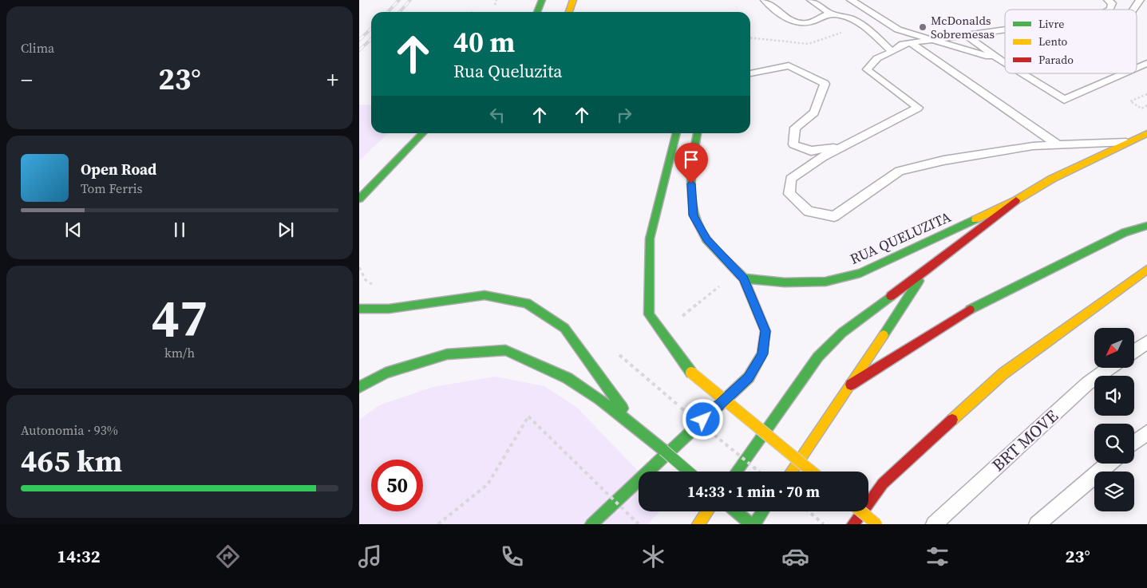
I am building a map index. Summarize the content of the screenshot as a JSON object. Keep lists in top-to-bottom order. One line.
{"streets":{"main road":["RUA QUELUZITA"],"lane":["BRT MOVE"]},"places":["McDonalds Sobremesas"],"legend":["Livre","Lento","Parado"],"north":"bottom left","page":{"tile":["Clima",["47","km/h"],["Autonomia · 93%","465 km"]],"turn":["40 m","Rua Queluzita"],"heat":["−","23°","+"],"song":["Open Road","Tom Ferris"],"limit":"50","trip":"14:33 · 1 min · 70 m","tabs":["14:32","23°"]}}
